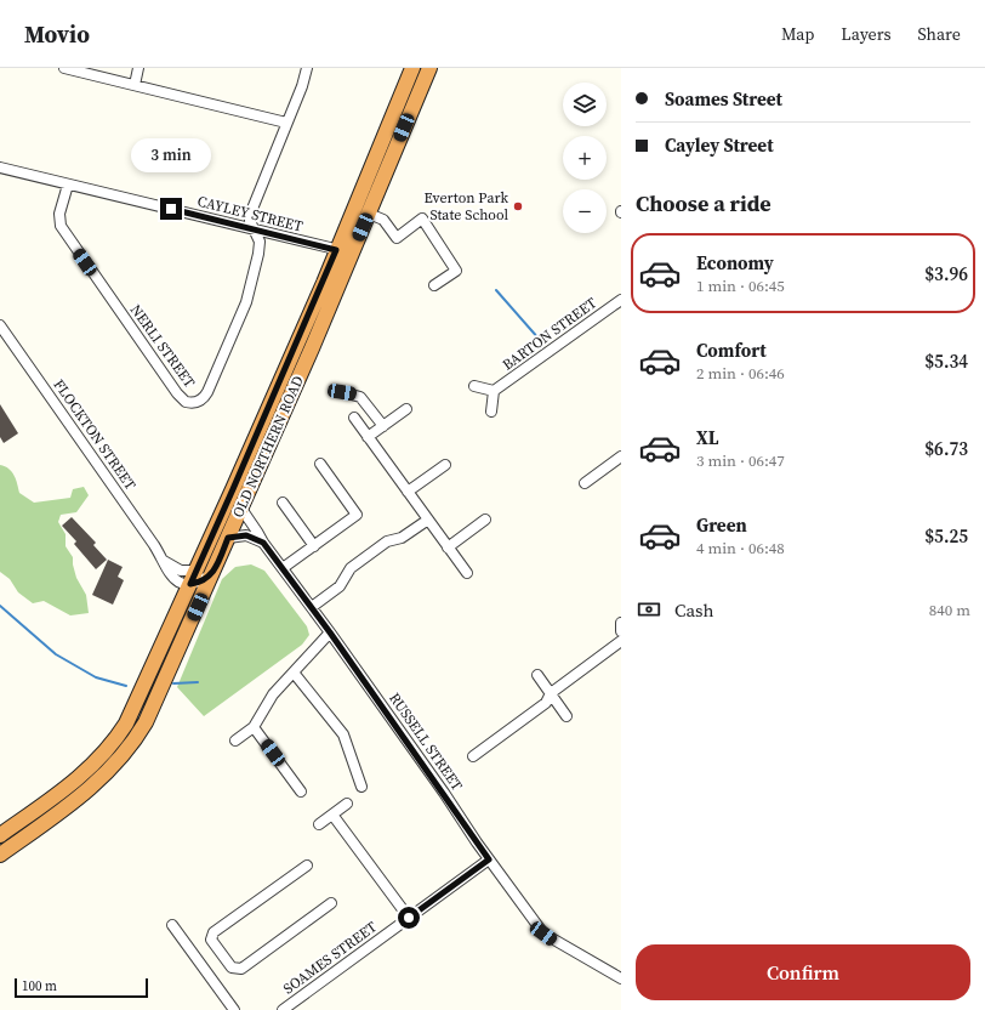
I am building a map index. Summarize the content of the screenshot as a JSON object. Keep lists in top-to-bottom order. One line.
{"streets":{"highway":["OLD NORTHERN ROAD"],"street":["CAYLEY STREET","BARTON STREET","NERLI STREET","FLOCKTON STREET","RUSSELL STREET","SOAMES STREET"]},"crossings":[["CAYLEY STREET","NERLI STREET"],["CAYLEY STREET","OLD NORTHERN ROAD"],["FLOCKTON STREET","OLD NORTHERN ROAD"],["OLD NORTHERN ROAD","RUSSELL STREET"],["RUSSELL STREET","SOAMES STREET"]],"places":["Everton Park State School"],"scale_bar":"100 m","page":{"header":"Movio","nav":["Map","Layers","Share"],"banner":["Soames Street","Cayley Street"],"map_buttons":["+","−"],"bubble":"3 min","heading":"Choose a ride","list":[{"name":"Economy","note":"1 min · 06:45","value":"$3.96"},{"name":"Comfort","note":"2 min · 06:46","value":"$5.34"},{"name":"XL","note":"3 min · 06:47","value":"$6.73"},{"name":"Green","note":"4 min · 06:48","value":"$5.25"}],"pay":["Cash","840 m"],"buttons":"Confirm","scale":"100 m"}}
